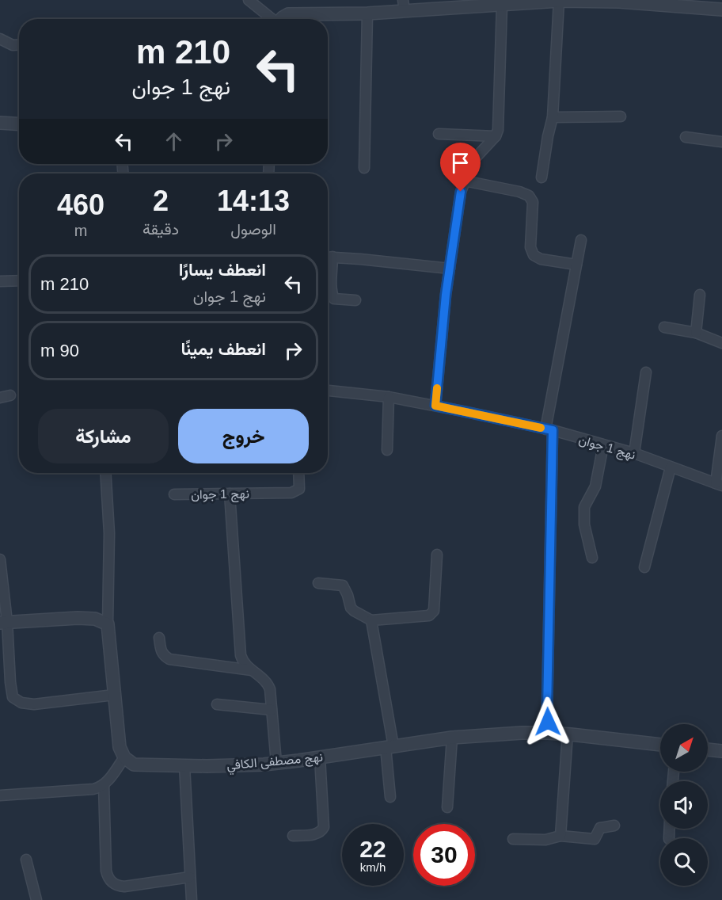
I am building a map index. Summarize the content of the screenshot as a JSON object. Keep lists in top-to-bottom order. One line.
{"streets":{"street":["نهج 1 جوان","نهج مصطفى الكافي"]},"north":"top right","page":{"turn":["210 m","نهج 1 جوان"],"eta":["14:13","الوصول","2","دقيقة","460","m"],"list":[{"name":"انعطف يسارًا","note":"نهج 1 جوان","value":"210 m"},{"name":"انعطف يمينًا","value":"90 m"}],"buttons":["خروج","مشاركة"],"speed":"22 km/h","limit":"30"}}
